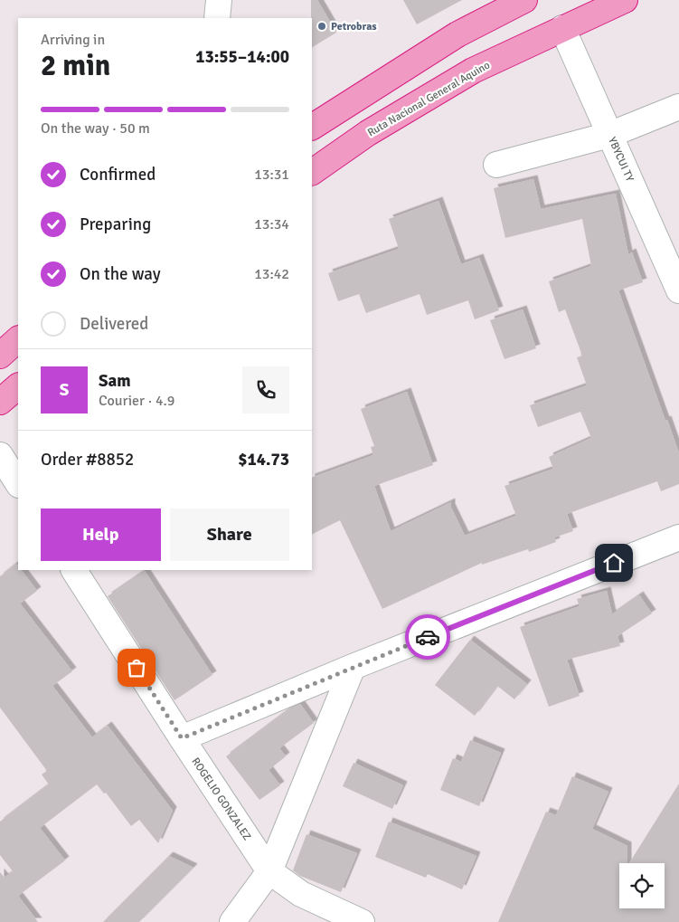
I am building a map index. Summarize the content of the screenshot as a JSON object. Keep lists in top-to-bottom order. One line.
{"streets":{"highway":["Ruta Nacional General Aquino"],"street":["YBYCUI TY","ROGELIO GONZALEZ"]},"crossings":[["Ruta Nacional General Aquino","YBYCUI TY"]],"places":["Petrobras"],"page":{"heading":["2 min","Arriving in","13:55–14:00"],"panel":["Sam","Courier · 4.9","Order #8852","$14.73"],"bar":"On the way · 50 m","list":[["Confirmed","13:31"],["Preparing","13:34"],["On the way","13:42"],"Delivered"],"round":"S","buttons":["Help","Share"]}}
